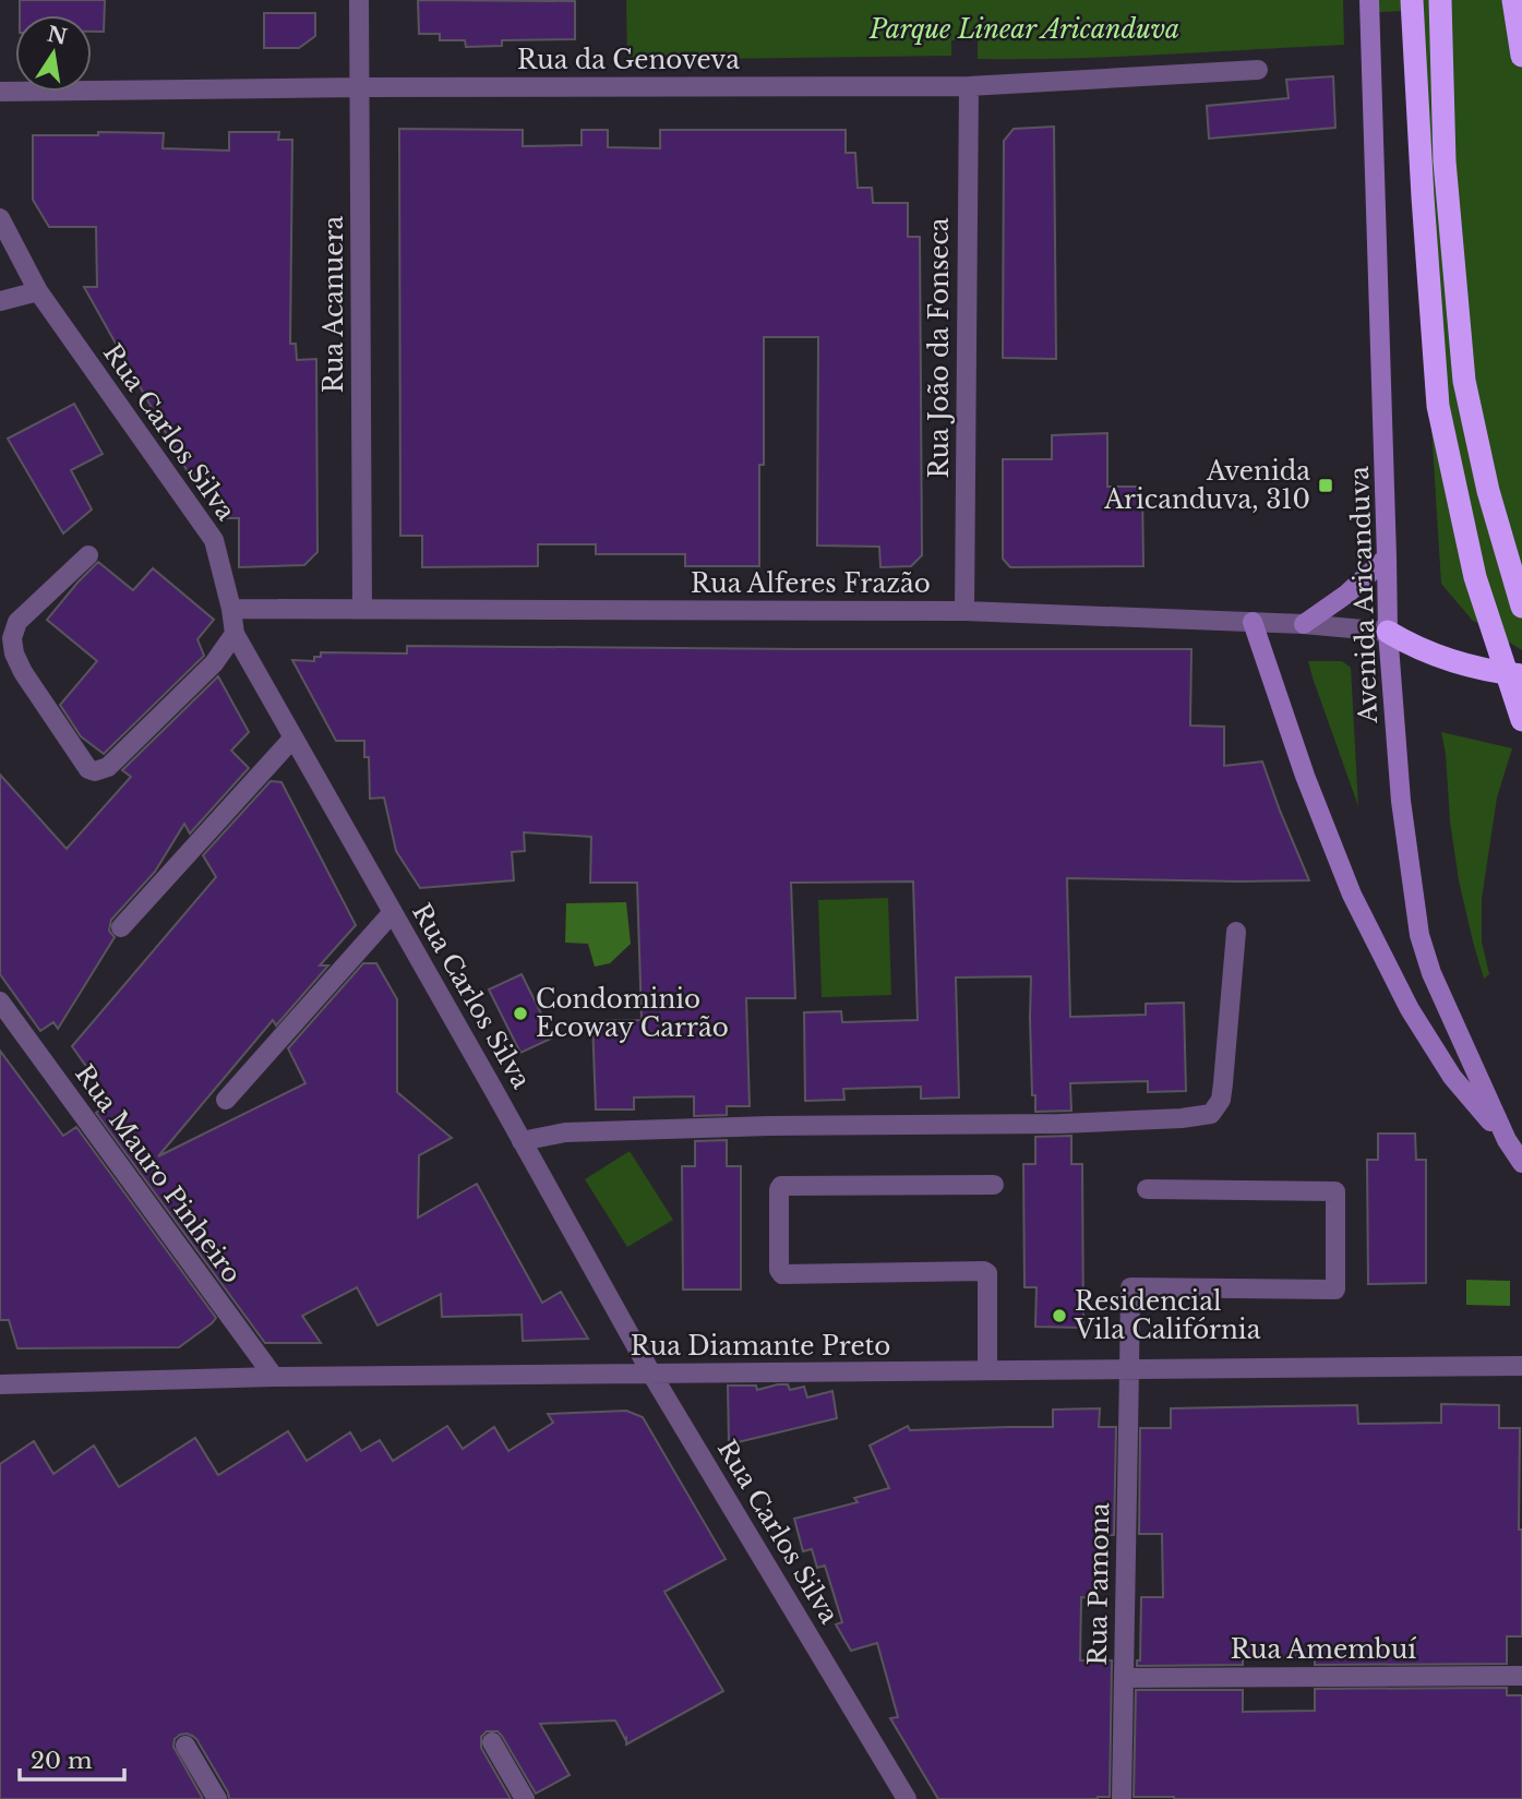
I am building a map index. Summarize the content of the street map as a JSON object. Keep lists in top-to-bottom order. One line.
{"streets":{"main road":["Avenida Aricanduva"],"street":["Rua da Genoveva","Rua Acanuera","Rua João da Fonseca","Rua Carlos Silva","Rua Alferes Frazão","Rua Mauro Pinheiro","Rua Diamante Preto","Rua Pamona","Rua Amembuí"]},"crossings":[["Rua da Genoveva","Rua Acanuera"],["Rua da Genoveva","Rua João da Fonseca"],["Rua Acanuera","Rua Alferes Frazão"],["Rua João da Fonseca","Rua Alferes Frazão"],["Rua Carlos Silva","Rua Alferes Frazão"],["Rua Carlos Silva","Rua Diamante Preto"],["Rua Alferes Frazão","Avenida Aricanduva"],["Rua Mauro Pinheiro","Rua Diamante Preto"],["Rua Diamante Preto","Rua Pamona"],["Rua Pamona","Rua Amembuí"]],"parks":["Parque Linear Aricanduva"],"places":{"transit":["Avenida Aricanduva, 310"],"other":["Condominio Ecoway Carrão","Residencial Vila Califórnia"]},"scale_bar":"20 m","north":"top"}
